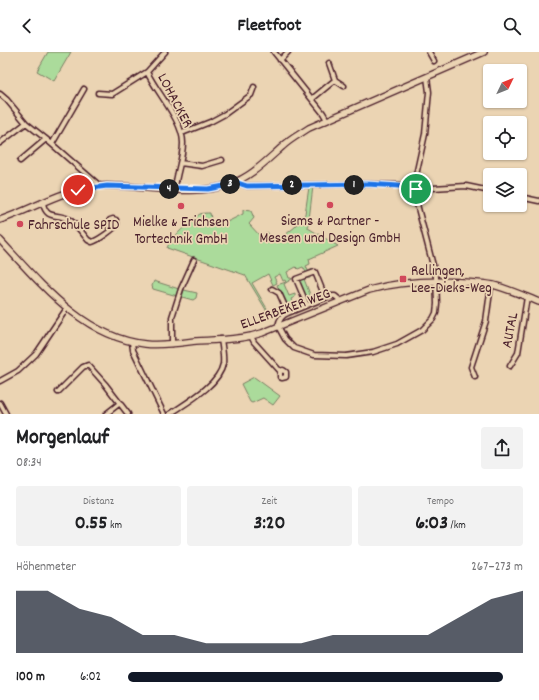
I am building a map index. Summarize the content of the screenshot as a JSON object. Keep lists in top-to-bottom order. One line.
{"streets":{"street":["LOHACKER","ELLERBEKER WEG","AUTAL"]},"crossings":[["ELLERBEKER WEG","AUTAL"]],"places":{"other":["Siems & Partner - Messen und Design GmbH","Mielke & Erichsen Tortechnik GmbH","Fahrschule SPID"],"transit":["Rellingen, Lee-Dieks-Weg"]},"north":"top right","page":{"header":"Fleetfoot","pins":["3","1","2","4"],"heading":["Morgenlauf","08:34"],"stats":[["Distanz","0.55 km"],["Zeit","3:20"],["Tempo","6:03 /km"]],"chart":["Höhenmeter","267–273 m"],"list":[{"name":"100 m","note":"6:02"}]}}
